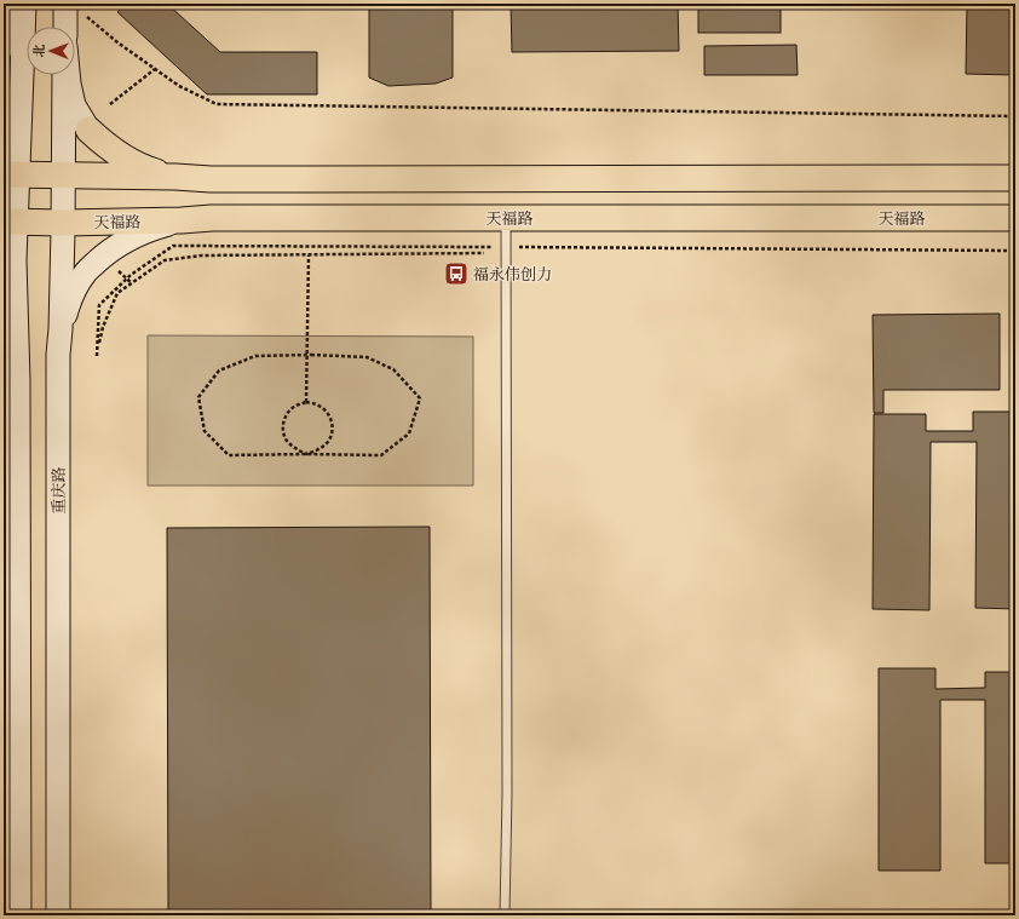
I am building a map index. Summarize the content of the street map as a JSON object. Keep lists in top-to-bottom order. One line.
{"streets":{"main road":["天福路","重庆路"]},"crossings":[["天福路","重庆路"]],"places":{"bus stop":["福永伟创力"]},"north":"left"}
